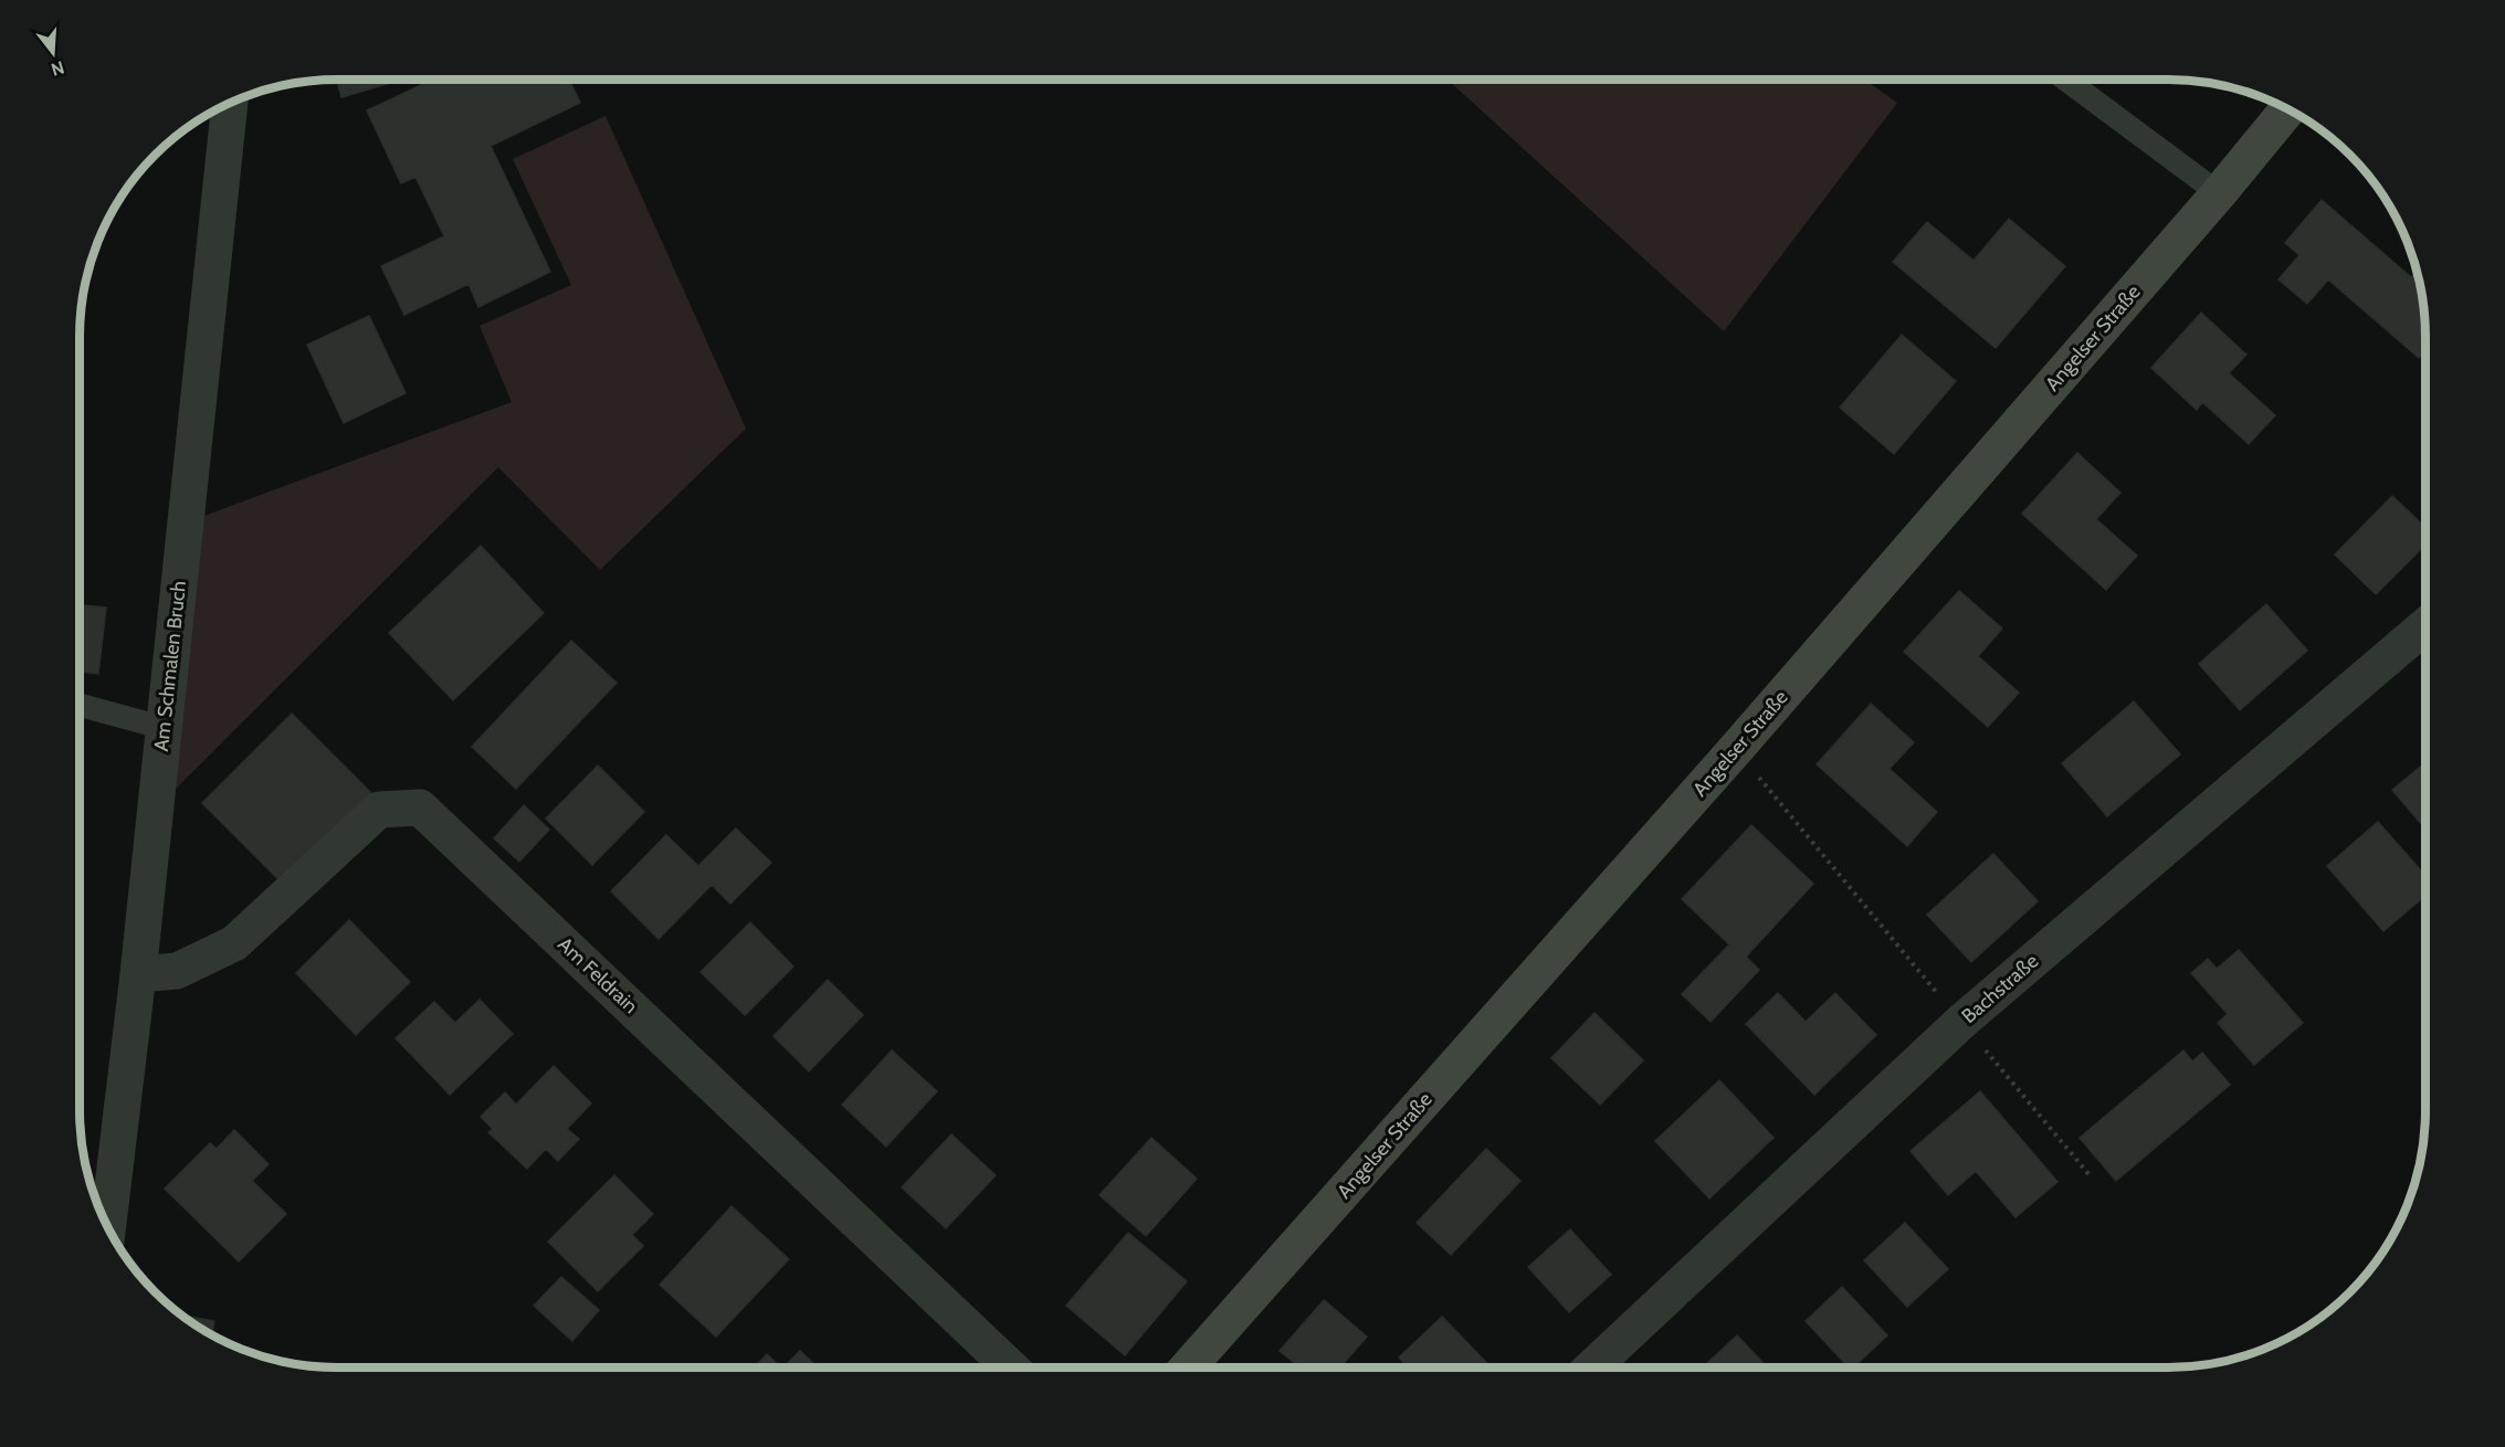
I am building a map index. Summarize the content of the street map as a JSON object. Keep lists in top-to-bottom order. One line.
{"streets":{"main road":["Angelser Straße"],"street":["Am Schmalen Bruch","Am Feldrain","Bachstraße"]},"crossings":[["Am Schmalen Bruch","Am Feldrain"]],"north":"bottom"}
